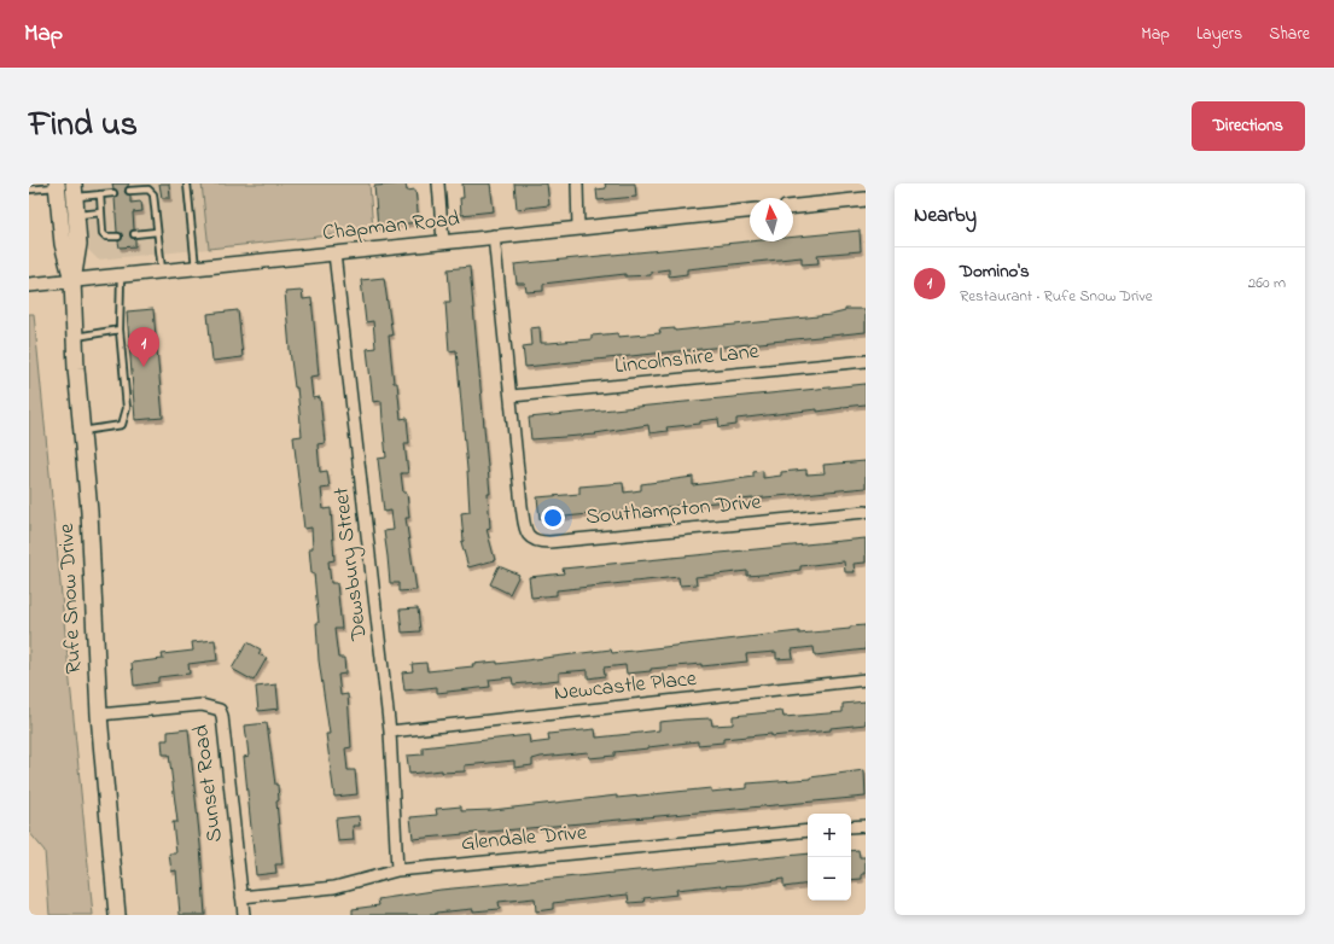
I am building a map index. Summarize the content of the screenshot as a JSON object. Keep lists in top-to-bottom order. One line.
{"streets":{"main road":["Rufe Snow Drive"],"street":["Chapman Road","Lincolnshire Lane","Southampton Drive","Dewsbury Street","Newcastle Place","Sunset Road","Glendale Drive"]},"crossings":[["Chapman Road","Southampton Drive"],["Chapman Road","Dewsbury Street"],["Chapman Road","Rufe Snow Drive"],["Lincolnshire Lane","Southampton Drive"],["Dewsbury Street","Newcastle Place"],["Dewsbury Street","Glendale Drive"],["Rufe Snow Drive","Sunset Road"],["Sunset Road","Glendale Drive"]],"north":"top","page":{"header":"Map","nav":["Map","Layers","Share"],"title":"Find us","buttons":"Directions","heading":"Nearby","list":[{"mark":"1","name":"Domino's","note":"Restaurant · Rufe Snow Drive","value":"260 m"}],"pins":"1","map_buttons":["+","−"]}}
